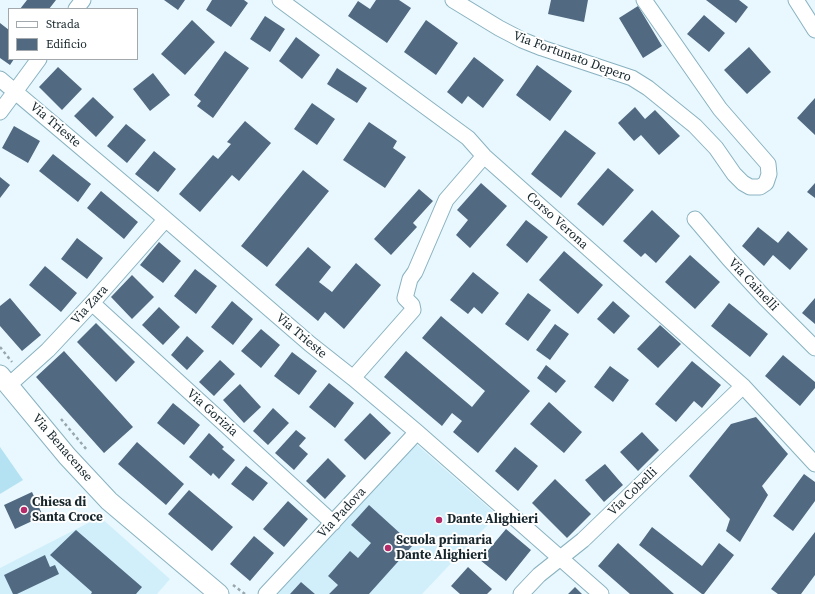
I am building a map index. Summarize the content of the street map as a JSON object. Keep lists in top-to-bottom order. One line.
{"streets":{"main road":["Via Benacense"],"street":["Via Fortunato Depero","Via Trieste","Corso Verona","Via Cainelli","Via Zara","Via Gorizia","Via Cobelli","Via Padova"]},"crossings":[["Via Trieste","Via Zara"],["Via Trieste","Via Cobelli"],["Via Trieste","Via Padova"],["Corso Verona","Via Cobelli"],["Via Zara","Via Gorizia"],["Via Zara","Via Benacense"],["Via Gorizia","Via Padova"]],"places":["Chiesa di Santa Croce","Dante Alighieri","Scuola primaria Dante Alighieri"],"legend":["Strada","Edificio"]}
